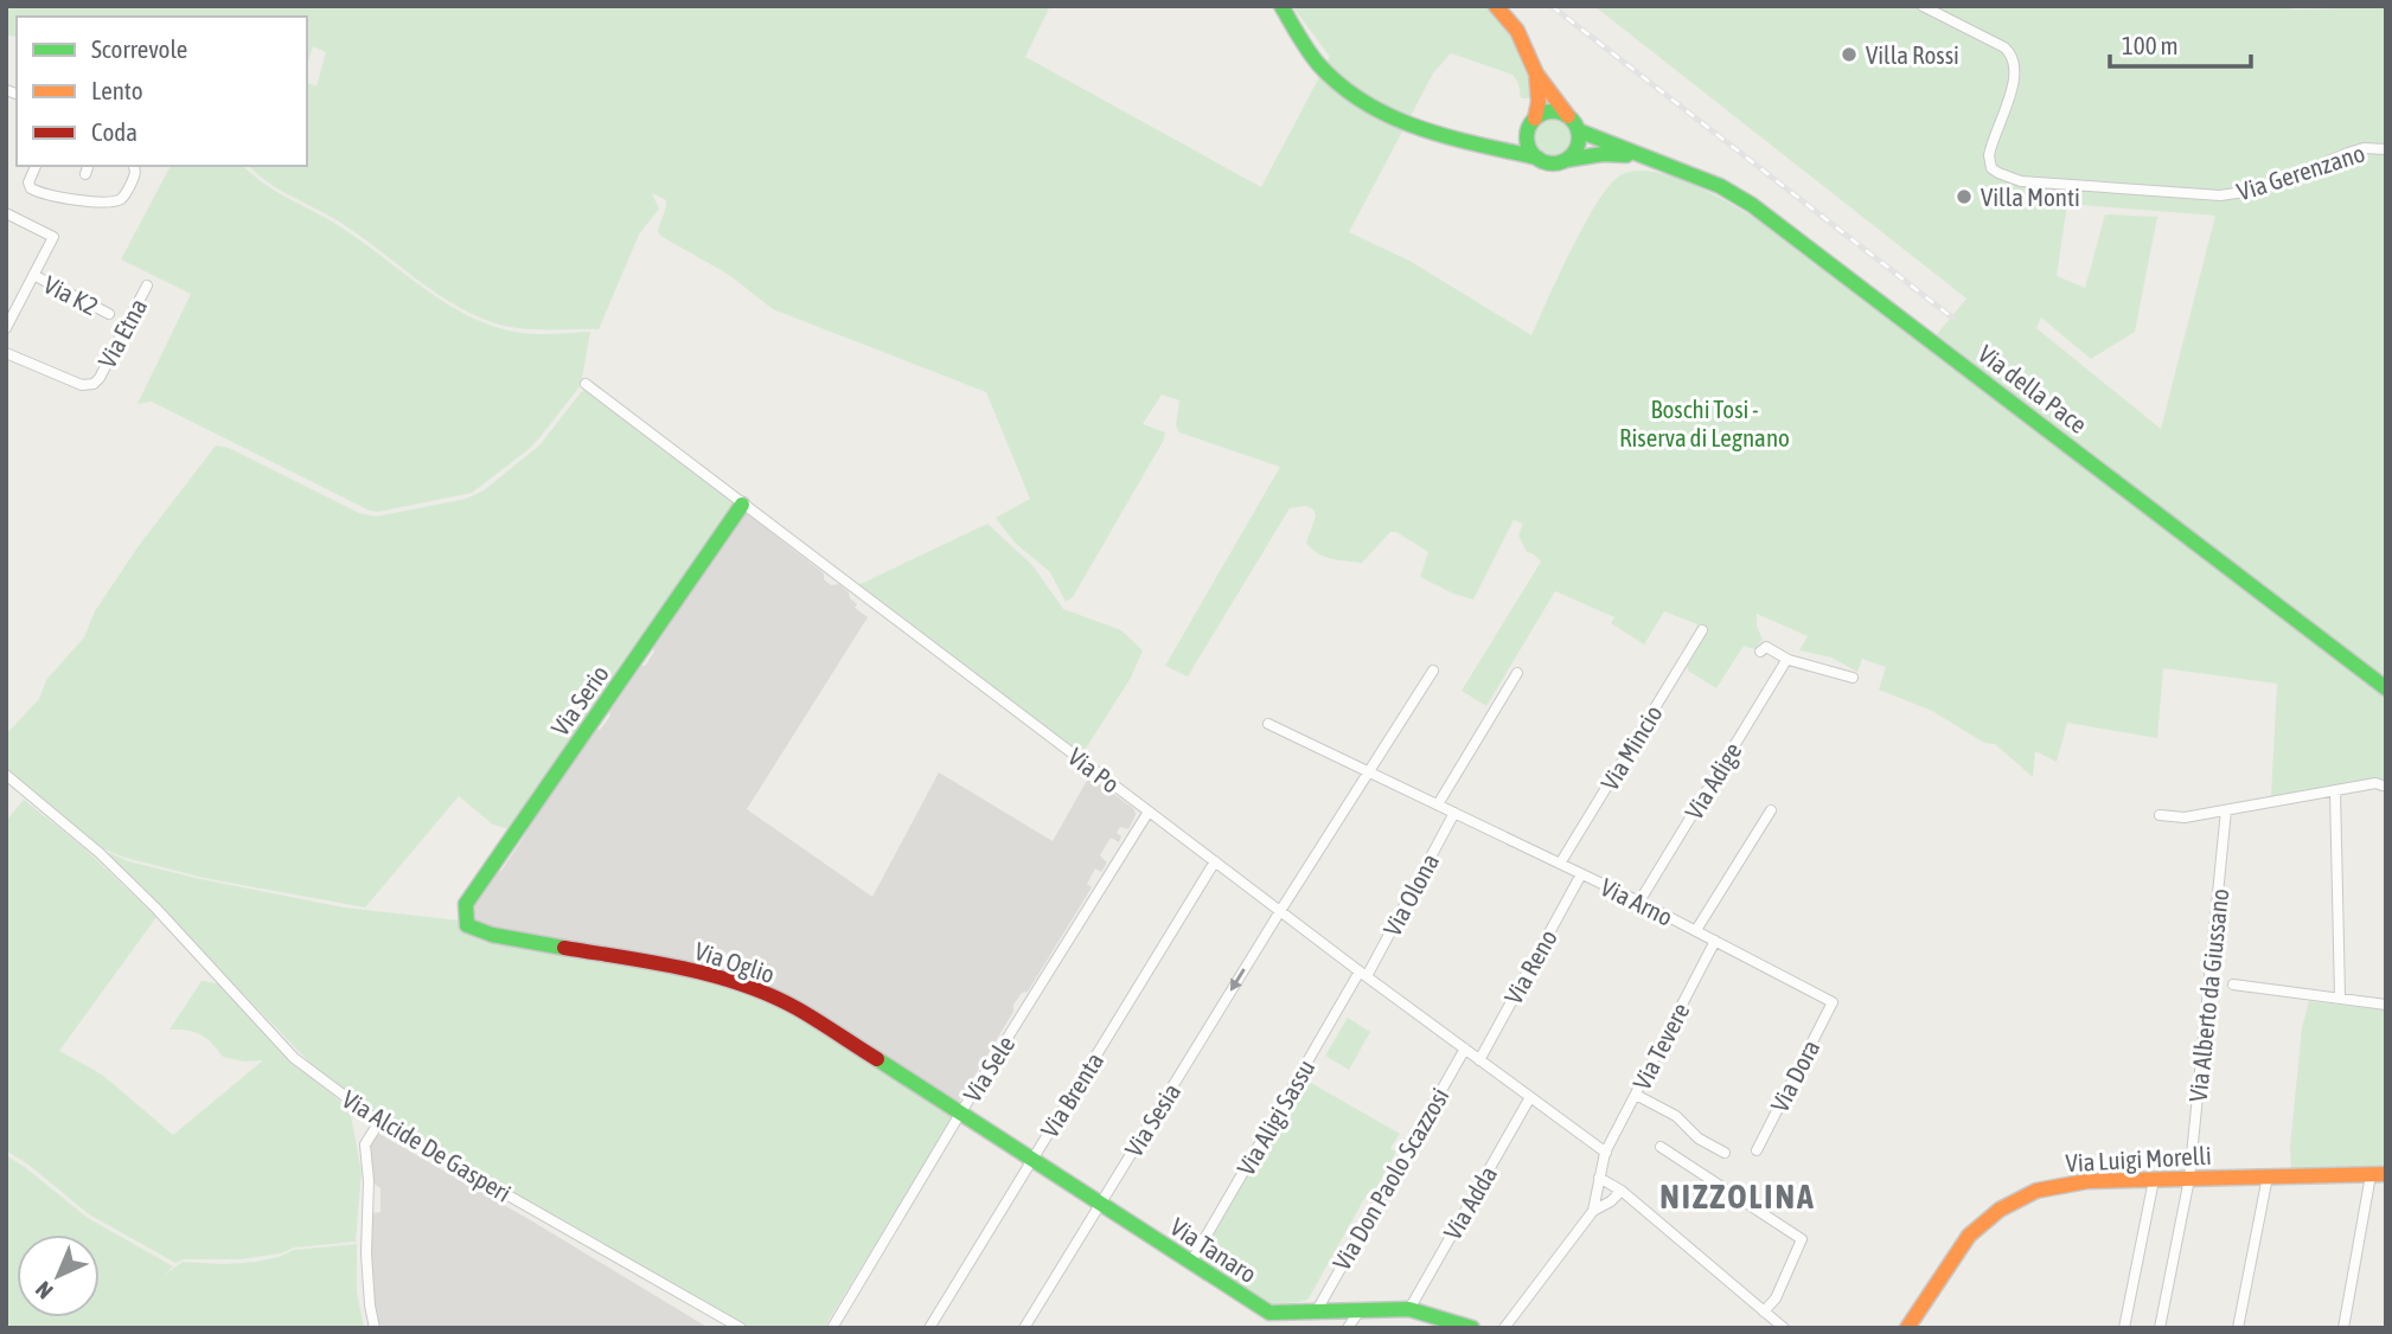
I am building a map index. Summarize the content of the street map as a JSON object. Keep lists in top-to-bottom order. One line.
{"streets":{"main road":["Via della Pace","Via Serio","Via Oglio","Via Luigi Morelli","Via Tanaro"],"street":["Via Gerenzano","Via K2","Via Etna","Via Mincio","Via Po","Via Adige","Via Olona","Via Arno","Via Reno","Via Alberto da Giussano","Via Tevere","Via Sele","Via Dora","Via Brenta","Via Aligi Sassu","Via Sesia","Via Alcide De Gasperi","Via Don Paolo Scazzosi","Via Adda"]},"crossings":[["Via Serio","Via Po"],["Via Serio","Via Oglio"],["Via Mincio","Via Arno"],["Via Po","Via Olona"],["Via Po","Via Reno"],["Via Po","Via Tevere"],["Via Po","Via Sele"],["Via Po","Via Brenta"],["Via Po","Via Aligi Sassu"],["Via Po","Via Sesia"],["Via Po","Via Don Paolo Scazzosi"],["Via Po","Via Adda"],["Via Adige","Via Arno"],["Via Olona","Via Arno"],["Via Olona","Via Aligi Sassu"],["Via Arno","Via Reno"],["Via Arno","Via Tevere"],["Via Arno","Via Dora"],["Via Arno","Via Sesia"],["Via Oglio","Via Sele"],["Via Oglio","Via Tanaro"],["Via Alberto da Giussano","Via Luigi Morelli"],["Via Sele","Via Tanaro"],["Via Brenta","Via Tanaro"],["Via Aligi Sassu","Via Tanaro"],["Via Sesia","Via Tanaro"],["Via Don Paolo Scazzosi","Via Tanaro"],["Via Adda","Via Tanaro"]],"one_way":["Via Sesia"],"districts":["NIZZOLINA"],"parks":["Boschi Tosi - Riserva di Legnano"],"places":["Villa Rossi","Villa Monti"],"legend":["Scorrevole","Lento","Coda"],"scale_bar":"100 m","north":"bottom left"}
